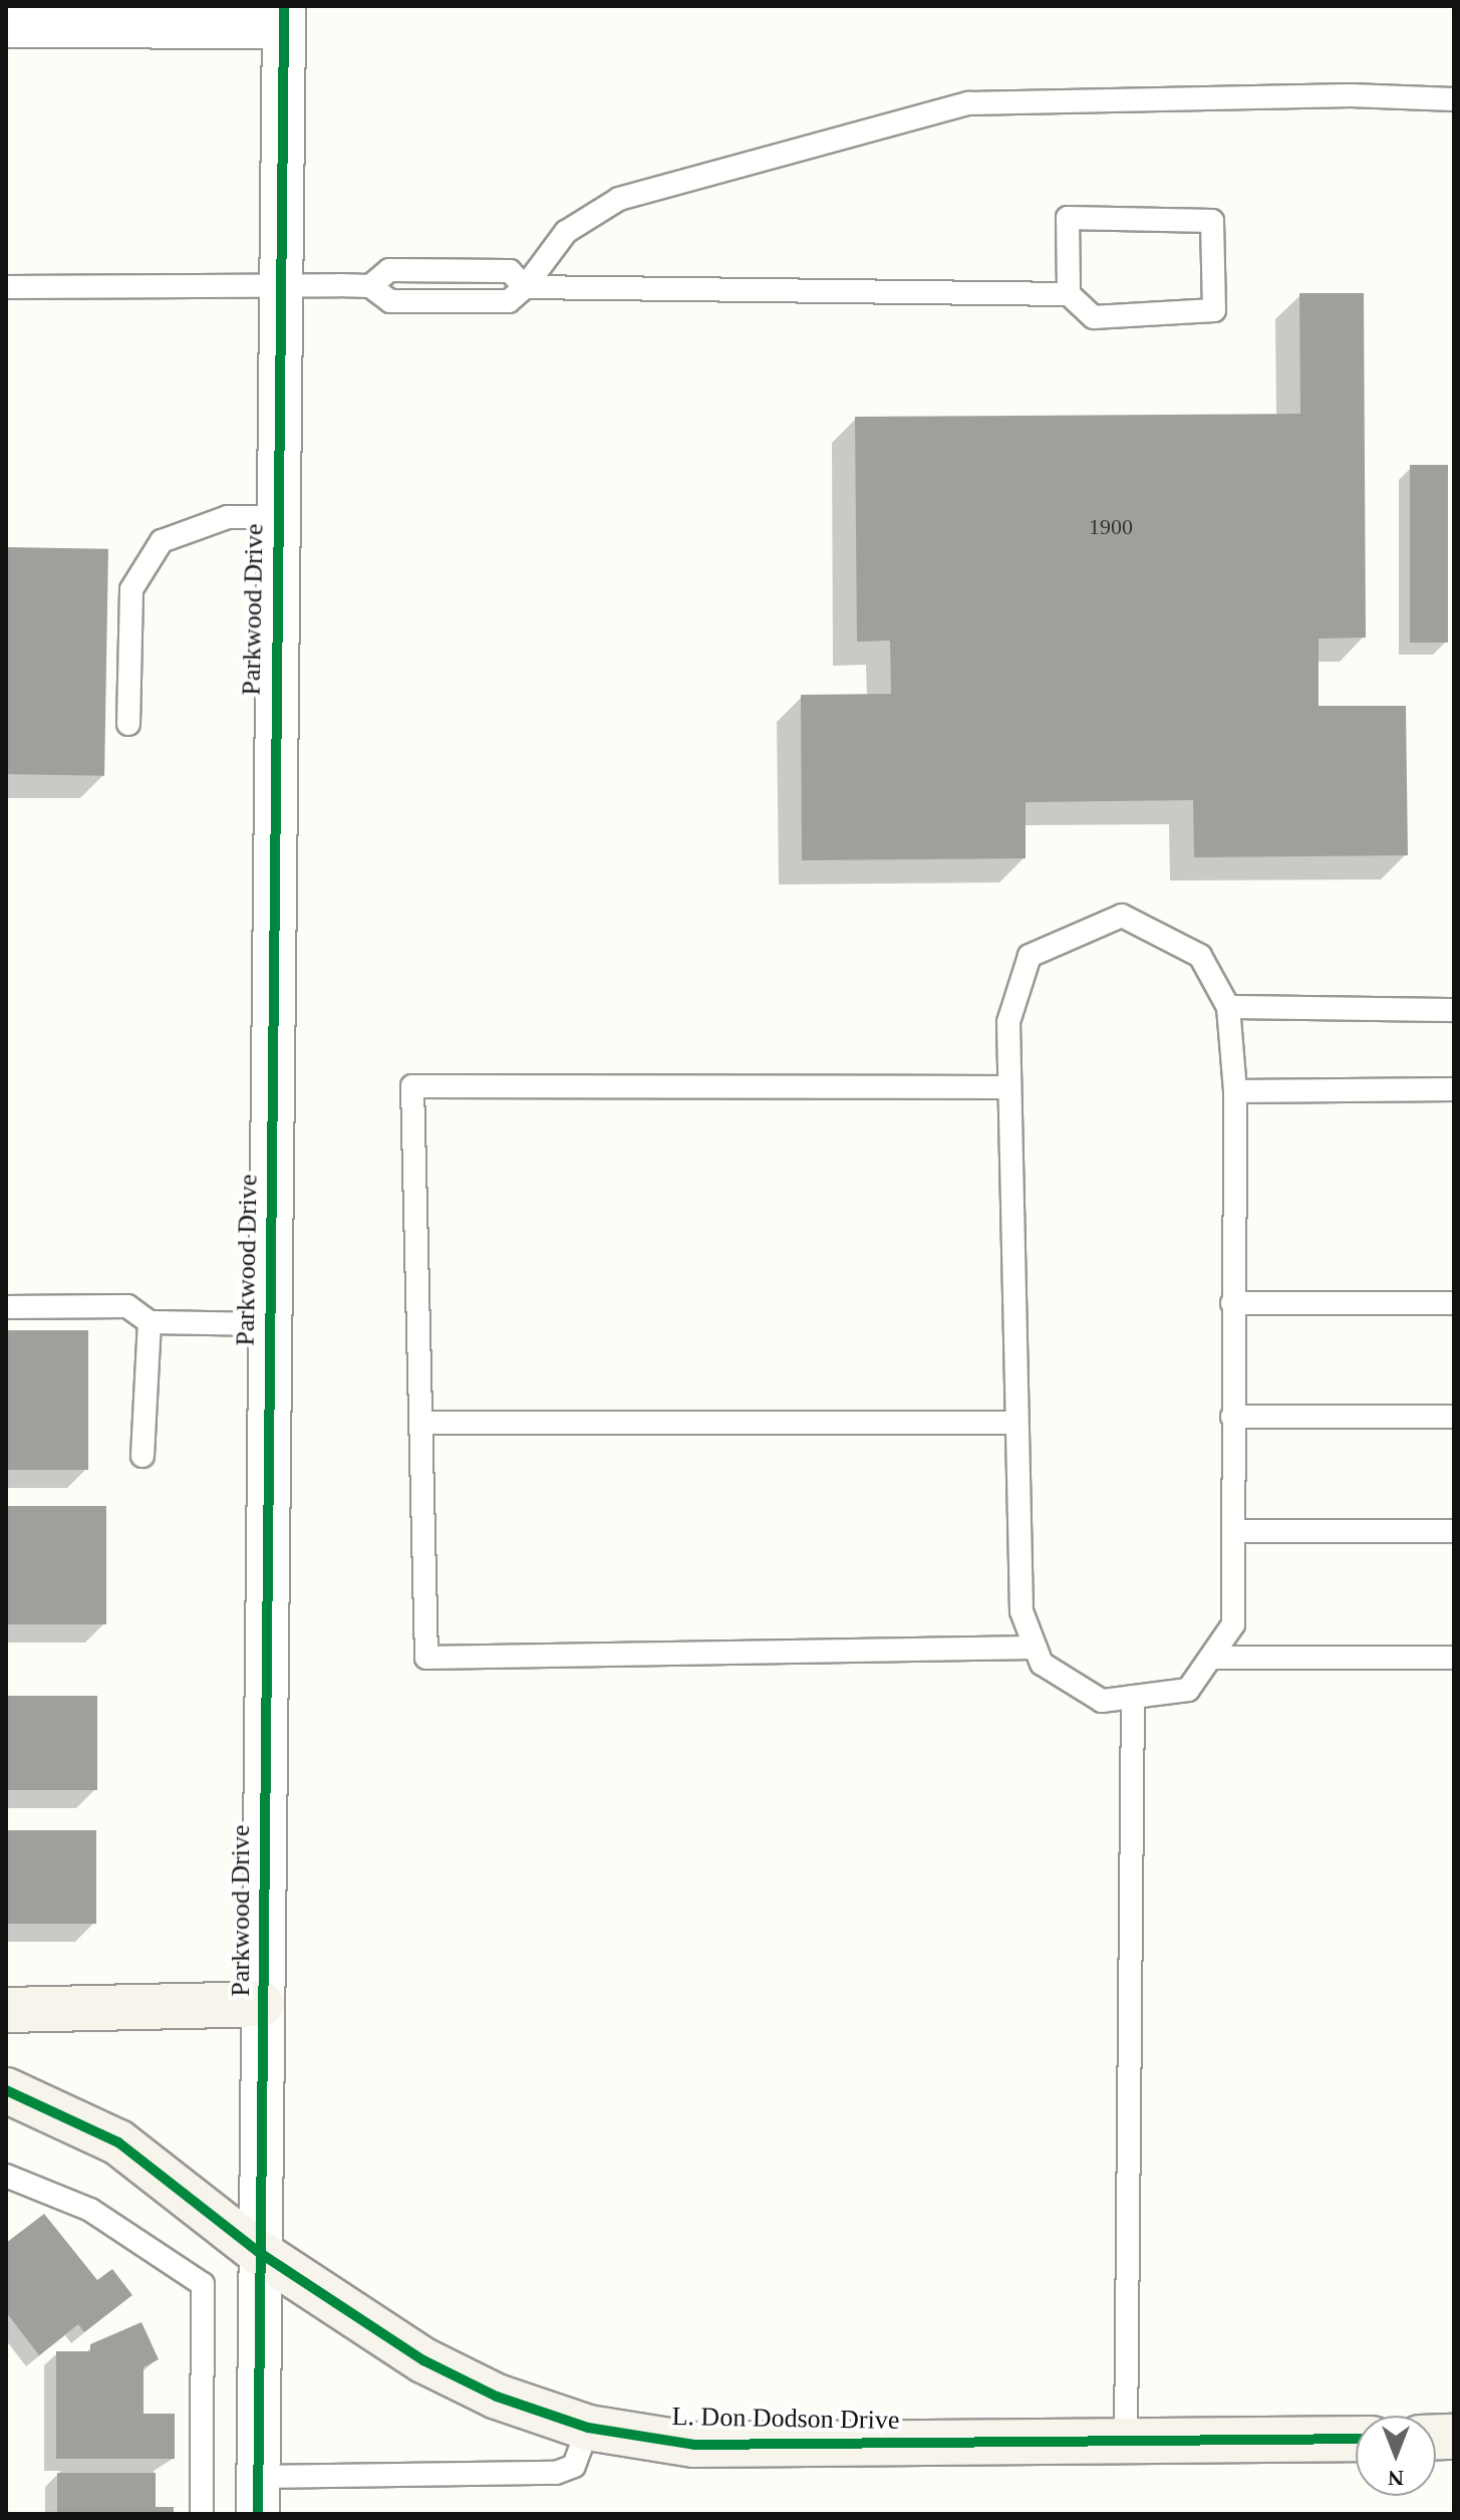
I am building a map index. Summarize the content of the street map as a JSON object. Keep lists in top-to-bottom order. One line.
{"streets":{"street":["Parkwood Drive","L. Don Dodson Drive"]},"crossings":[["Parkwood Drive","L. Don Dodson Drive"]],"house_numbers":["1900"],"north":"bottom"}
